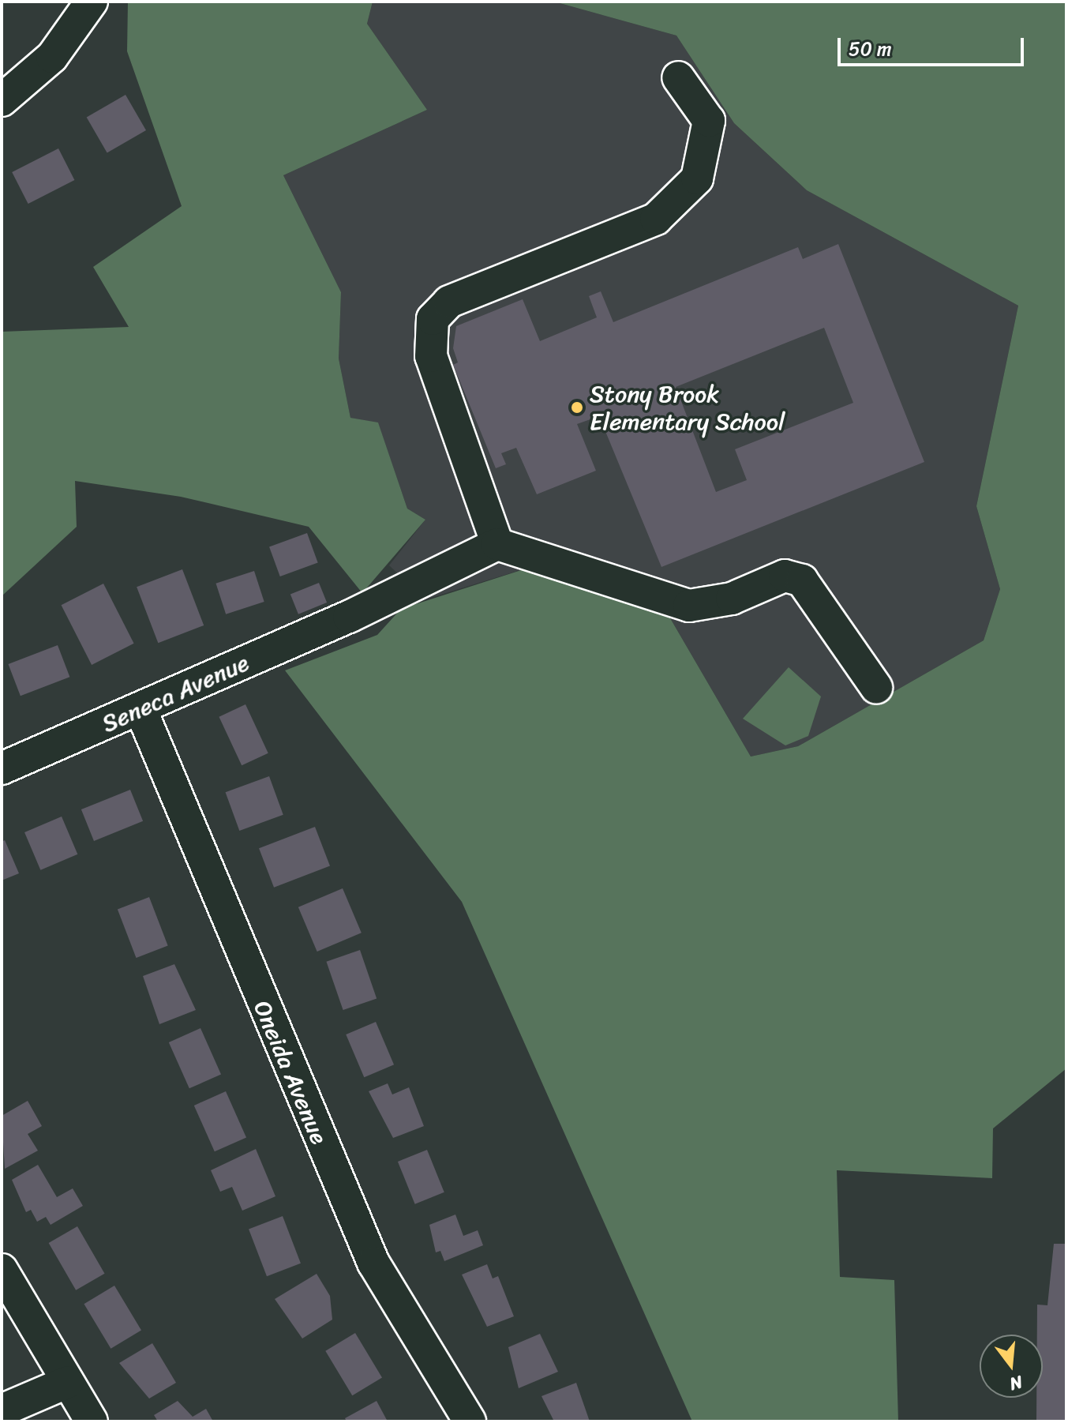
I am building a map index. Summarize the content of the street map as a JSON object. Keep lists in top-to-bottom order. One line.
{"streets":{"street":["Seneca Avenue","Oneida Avenue"]},"crossings":[["Seneca Avenue","Oneida Avenue"]],"places":["Stony Brook Elementary School"],"scale_bar":"50 m","north":"bottom"}
